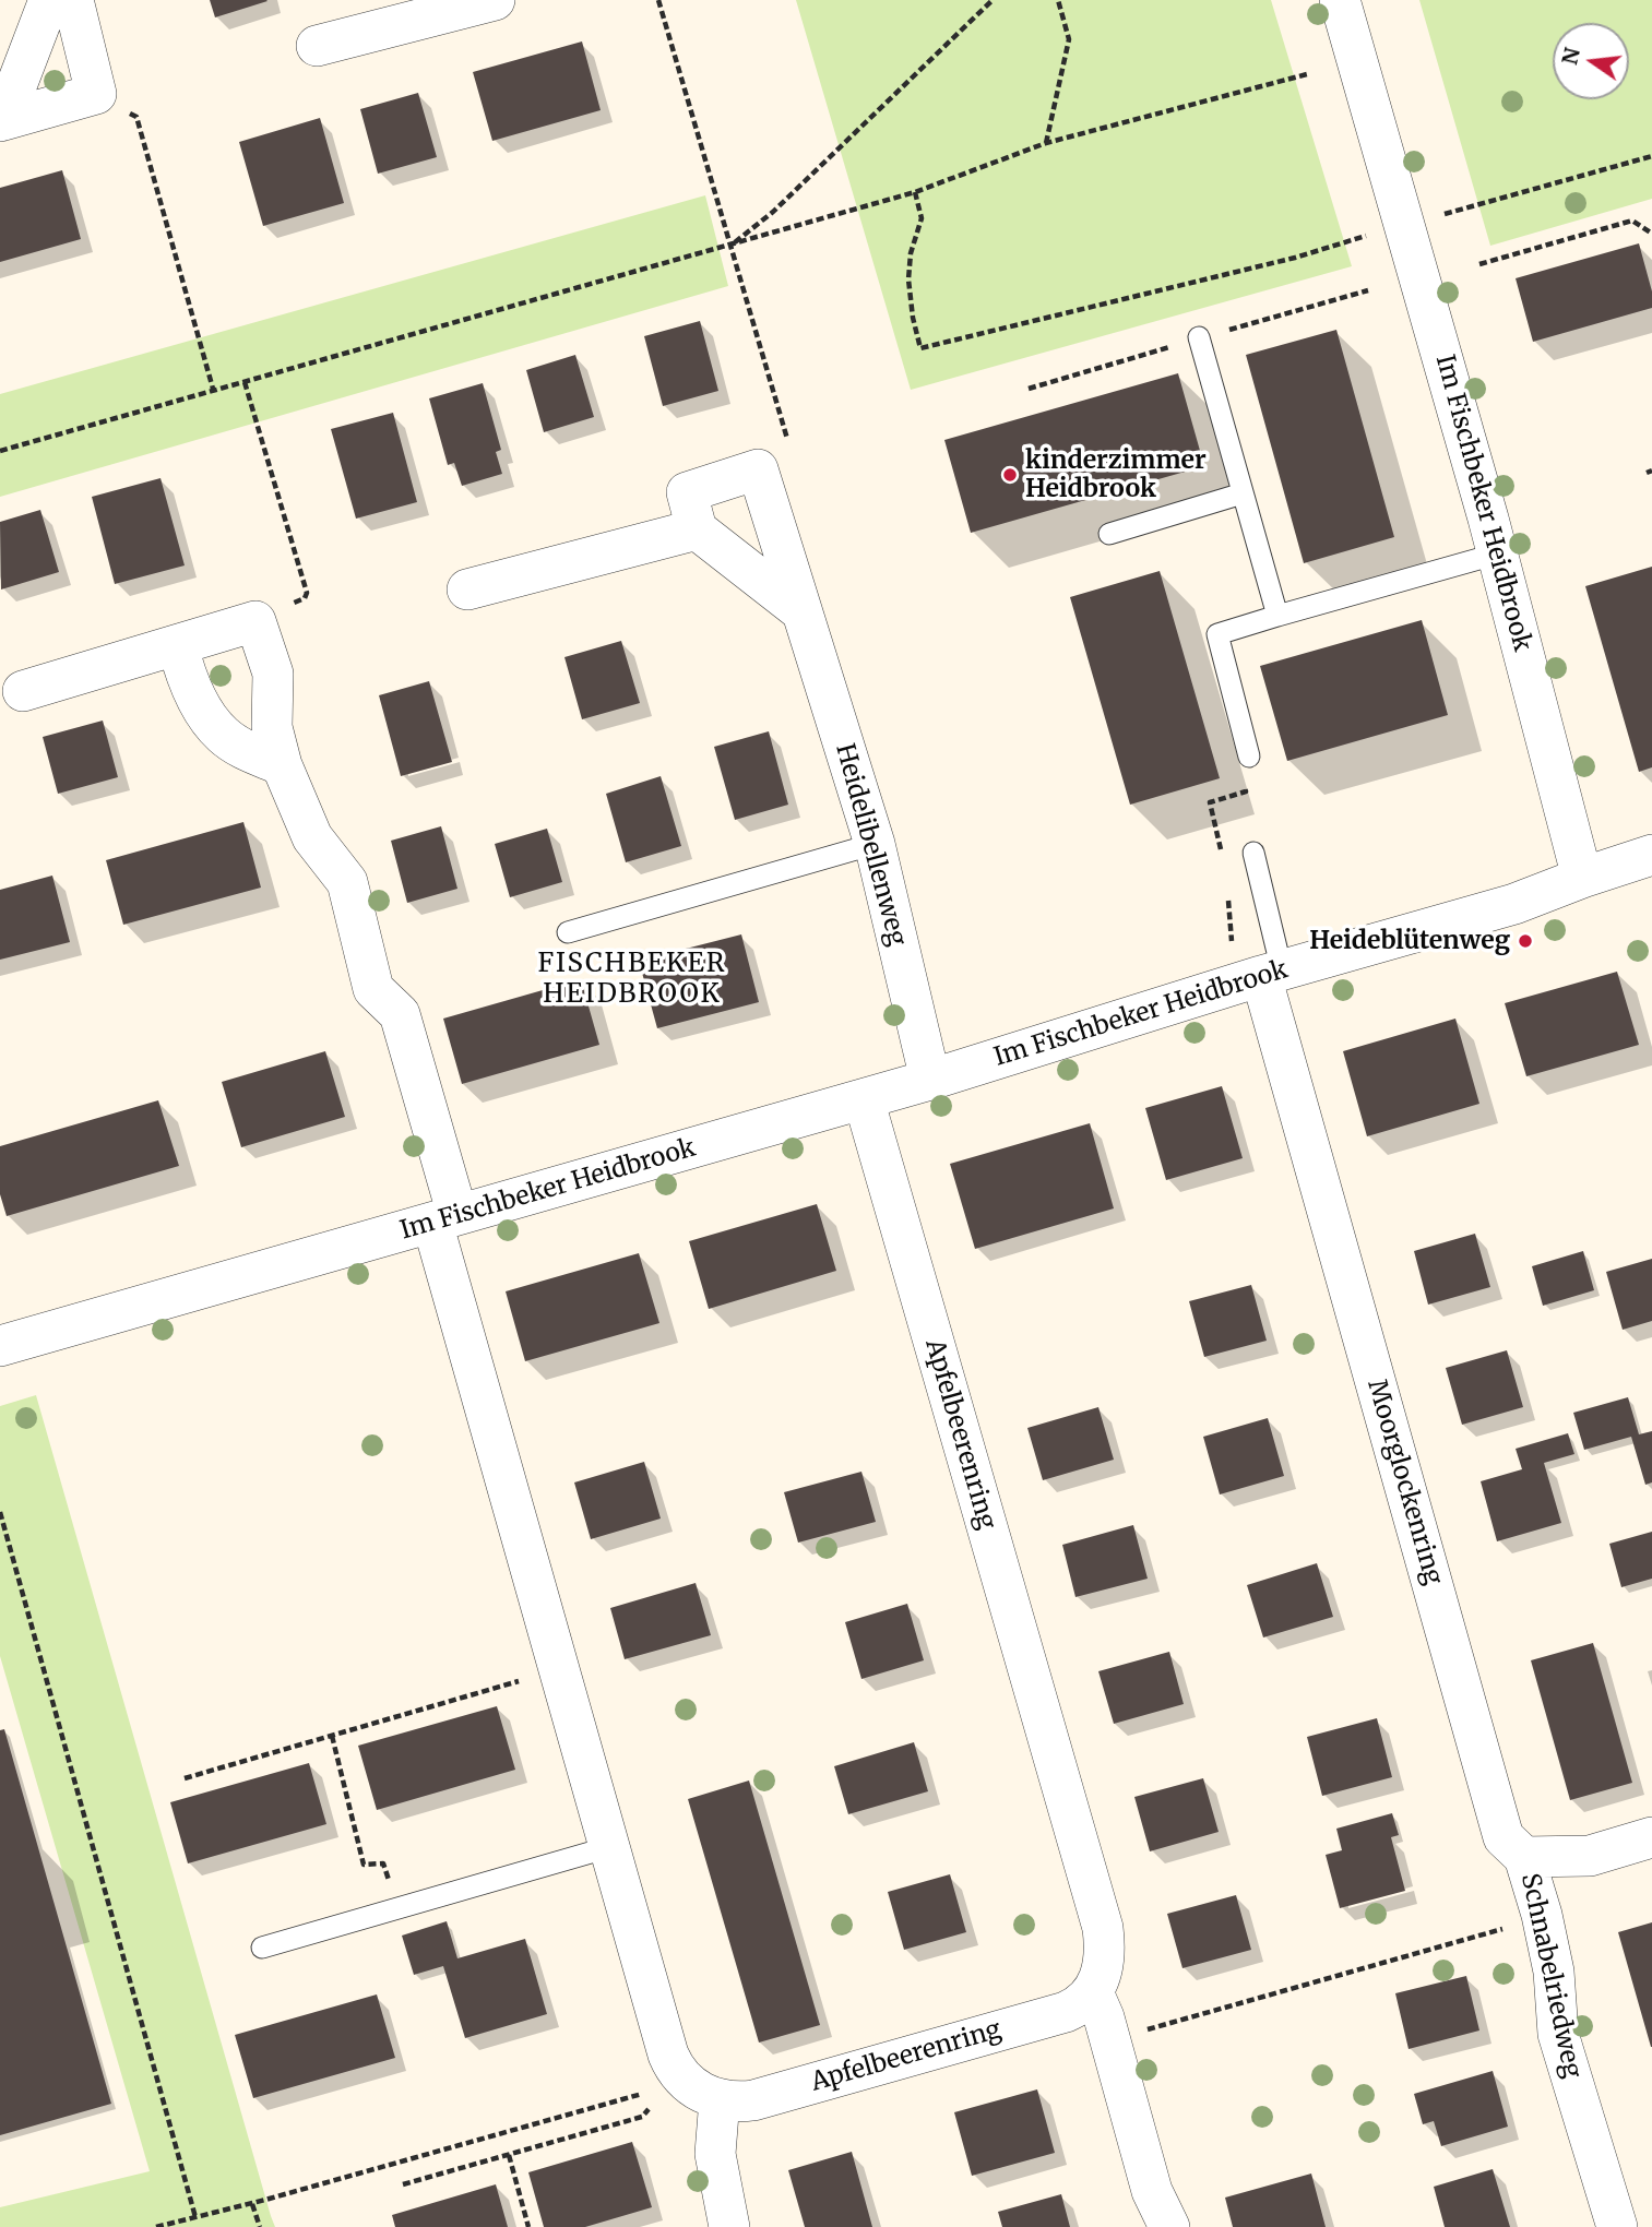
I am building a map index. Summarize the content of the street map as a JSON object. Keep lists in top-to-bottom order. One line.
{"streets":{"street":["Im Fischbeker Heidbrook","Heidelibellenweg","Apfelbeerenring","Moorglockenring","Schnabelriedweg"]},"crossings":[["Im Fischbeker Heidbrook","Heidelibellenweg"],["Im Fischbeker Heidbrook","Apfelbeerenring"],["Im Fischbeker Heidbrook","Moorglockenring"],["Moorglockenring","Schnabelriedweg"]],"districts":["FISCHBEKER HEIDBROOK"],"places":["kinderzimmer Heidbrook","Heideblütenweg"],"north":"left"}
